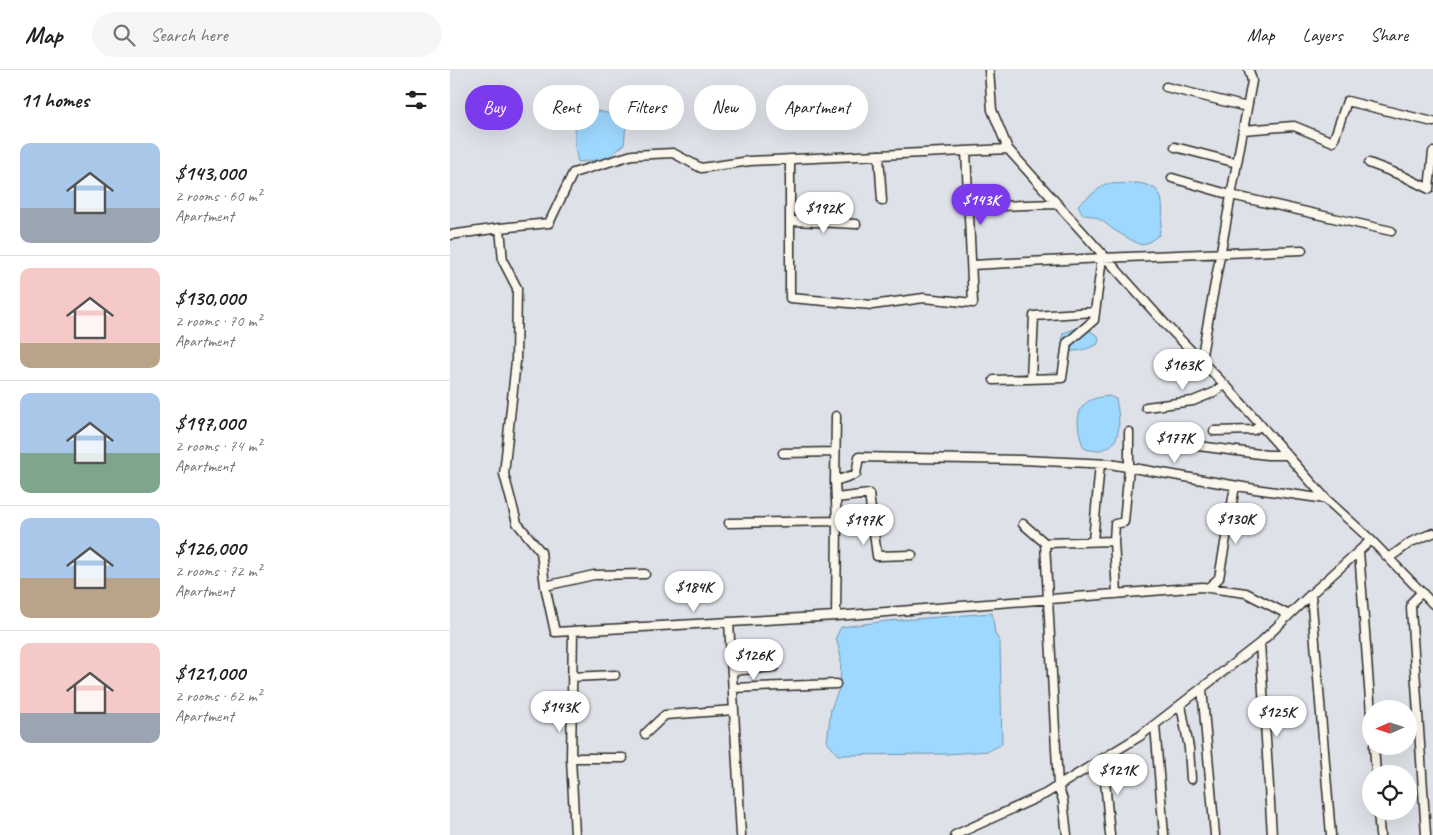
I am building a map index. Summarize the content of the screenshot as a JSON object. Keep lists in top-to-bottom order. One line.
{"north":"left","page":{"header":"Map","search":"Search here","nav":["Map","Layers","Share"],"heading":"11 homes","chip":["Buy","Rent","Filters","New","Apartment"],"list":[{"name":"$143,000","note":"2 rooms · 60 m² · Apartment"},{"name":"$130,000","note":"2 rooms · 70 m² · Apartment"},{"name":"$197,000","note":"2 rooms · 74 m² · Apartment"},{"name":"$126,000","note":"2 rooms · 72 m² · Apartment"},{"name":"$121,000","note":"2 rooms · 62 m² · Apartment"}],"price":["$143K","$192K","$163K","$177K","$130K","$197K","$184K","$126K","$143K","$125K","$121K"]}}
